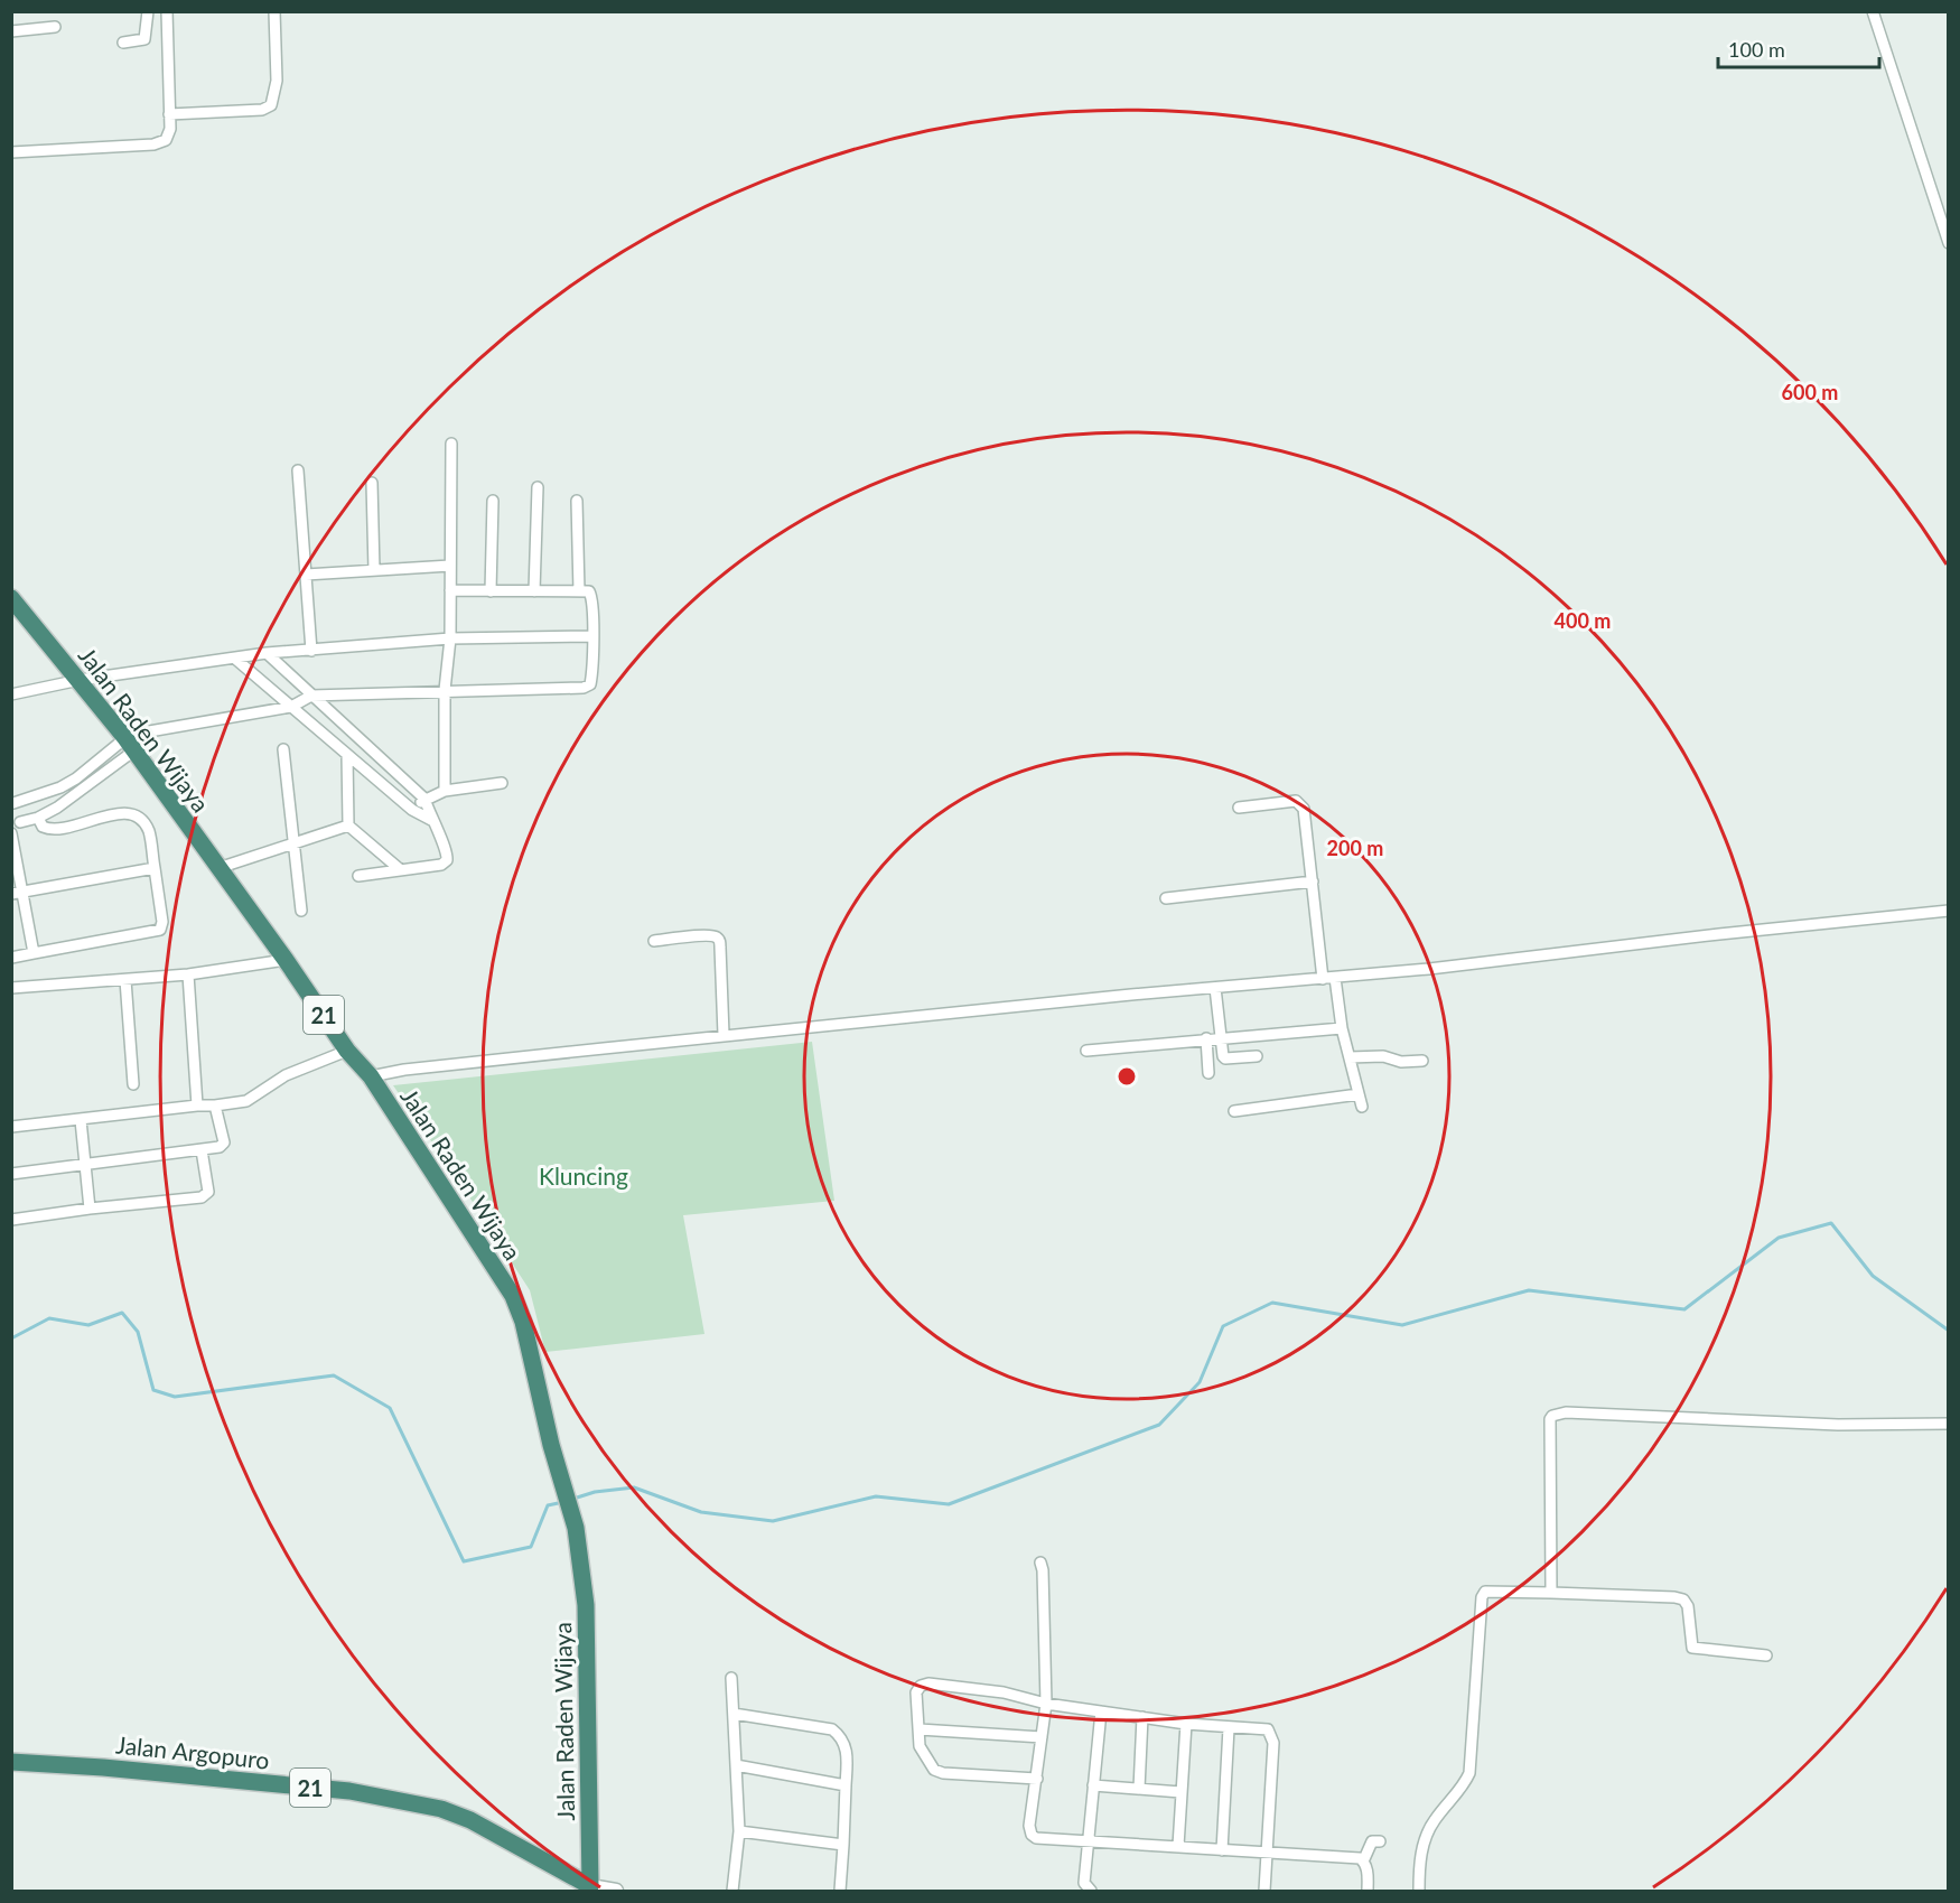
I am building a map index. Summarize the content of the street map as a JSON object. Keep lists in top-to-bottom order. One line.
{"streets":{"highway":["Jalan Raden Wijaya","21","Jalan Argopuro"]},"crossings":[["Jalan Raden Wijaya","Jalan Argopuro"]],"parks":["Kluncing"],"scale_bar":"100 m","rings":["600 m","400 m","200 m"]}
